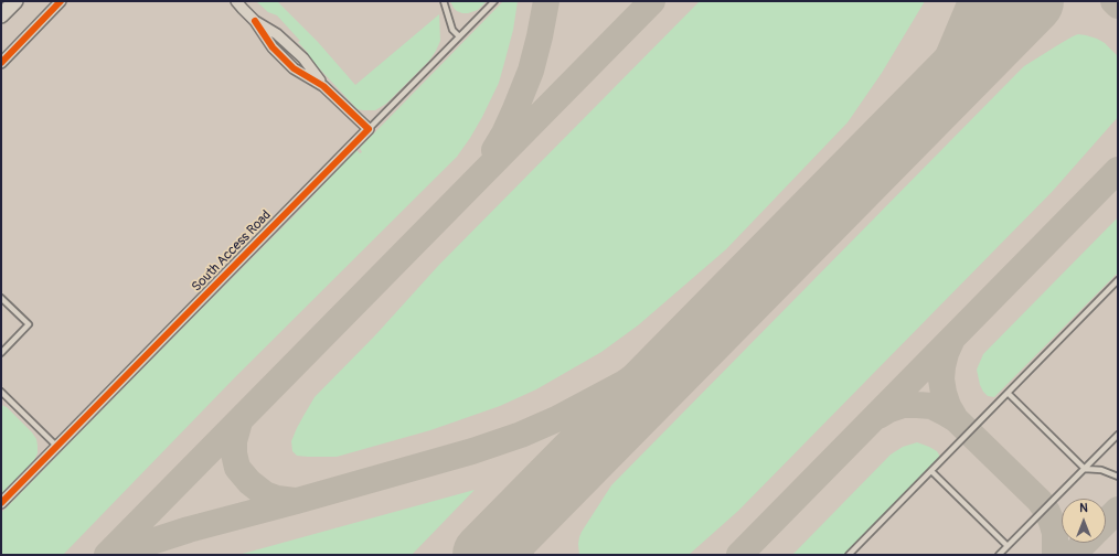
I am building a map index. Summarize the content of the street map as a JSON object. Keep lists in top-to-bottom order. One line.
{"streets":{"street":["South Access Road"]},"north":"top"}
